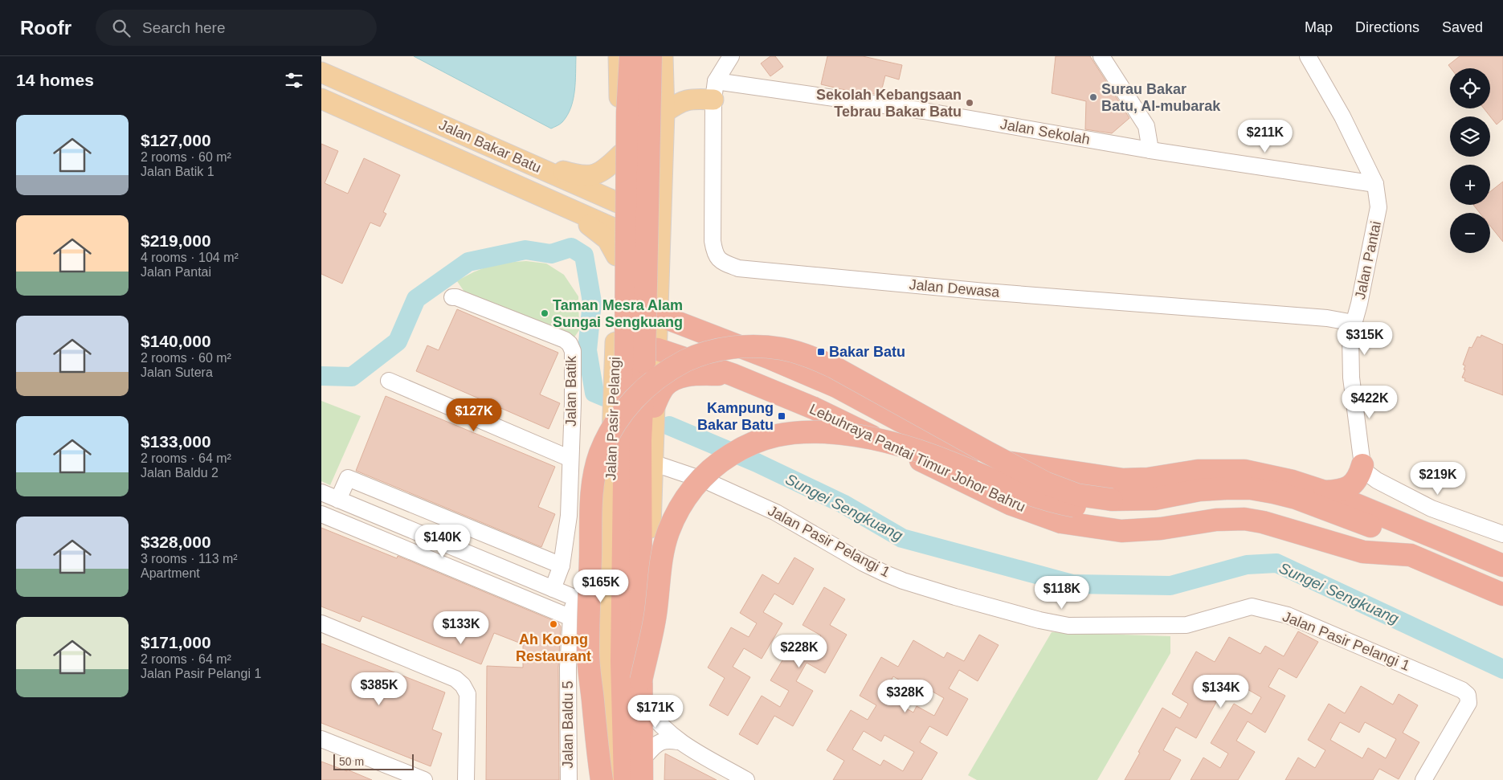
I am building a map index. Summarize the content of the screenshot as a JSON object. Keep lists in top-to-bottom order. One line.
{"streets":{"highway":["Lebuhraya Pantai Timur Johor Bahru"],"main road":["Jalan Bakar Batu","Jalan Pasir Pelangi"],"street":["Jalan Sekolah","Jalan Pantai","Jalan Dewasa","Jalan Batik","Jalan Pasir Pelangi 1","Jalan Baldu 5"]},"crossings":[["Jalan Sekolah","Jalan Pantai"],["Jalan Sekolah","Jalan Dewasa"],["Jalan Bakar Batu","Jalan Pasir Pelangi"],["Jalan Pantai","Jalan Dewasa"],["Jalan Pasir Pelangi","Lebuhraya Pantai Timur Johor Bahru"]],"water":["Sungei Sengkuang"],"places":{"other":["Surau Bakar Batu, Al-mubarak","Sekolah Kebangsaan Tebrau Bakar Batu","Taman Mesra Alam Sungai Sengkuang","Ah Koong Restaurant"],"transit":["Bakar Batu","Kampung Bakar Batu"]},"scale_bar":"50 m","page":{"header":"Roofr","search":"Search here","nav":["Map","Directions","Saved"],"heading":"14 homes","map_buttons":["+","−"],"list":[{"name":"$127,000","note":"2 rooms · 60 m² · Jalan Batik 1"},{"name":"$219,000","note":"4 rooms · 104 m² · Jalan Pantai"},{"name":"$140,000","note":"2 rooms · 60 m² · Jalan Sutera"},{"name":"$133,000","note":"2 rooms · 64 m² · Jalan Baldu 2"},{"name":"$328,000","note":"3 rooms · 113 m² · Apartment"},{"name":"$171,000","note":"2 rooms · 64 m² · Jalan Pasir Pelangi 1"}],"price":["$211K","$315K","$422K","$127K","$219K","$140K","$165K","$118K","$133K","$228K","$385K","$134K","$328K","$171K"],"scale":"50 m"}}
